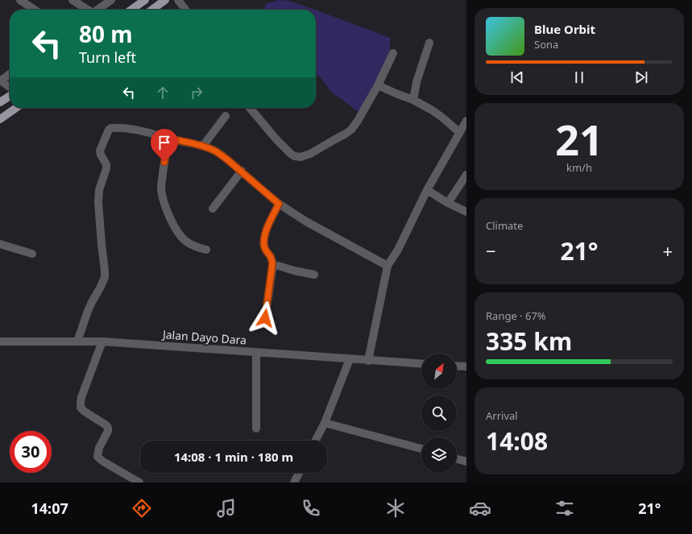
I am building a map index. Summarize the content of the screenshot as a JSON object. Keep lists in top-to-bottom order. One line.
{"streets":{"street":["Jalan Dayo Dara"]},"north":"top right","page":{"turn":["80 m","Turn left"],"song":["Blue Orbit","Sona"],"tile":[["21","km/h"],"Climate",["Range · 67%","335 km"],["Arrival","14:08"]],"heat":["−","21°","+"],"limit":"30","trip":"14:08 · 1 min · 180 m","tabs":["14:07","21°"]}}
